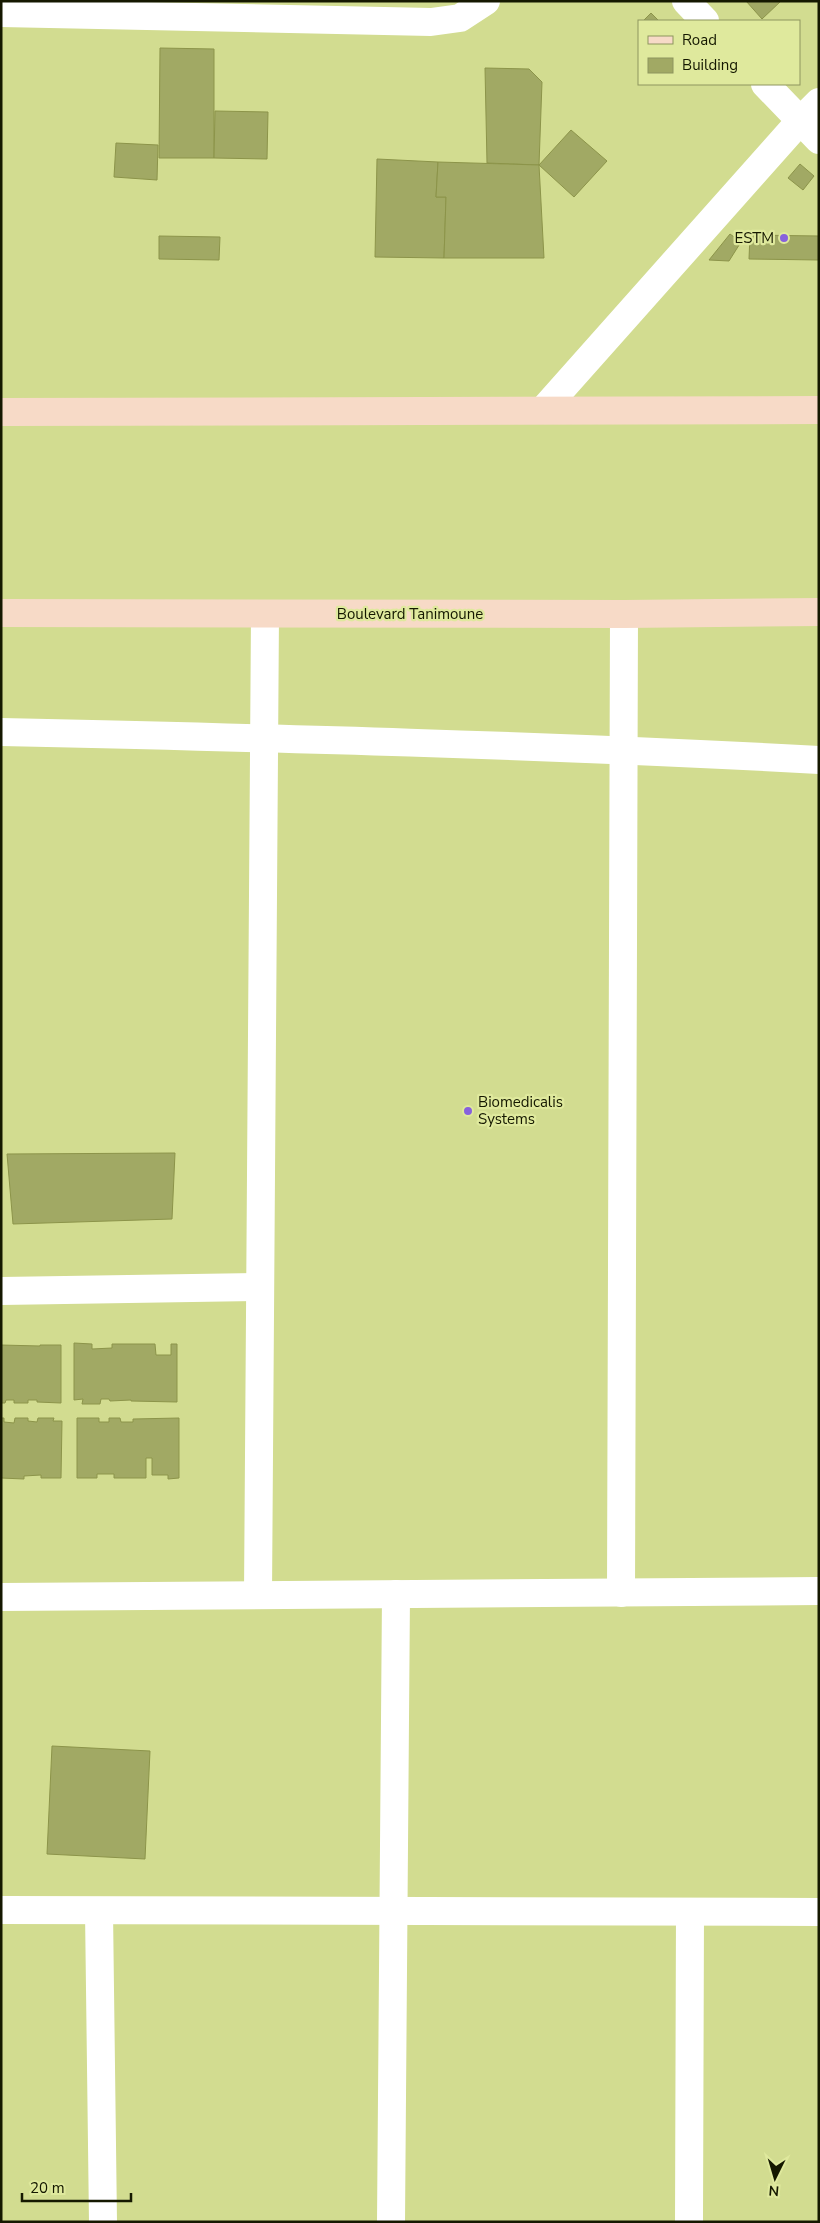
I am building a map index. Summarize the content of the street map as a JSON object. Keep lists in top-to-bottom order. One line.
{"streets":{"main road":["Boulevard Tanimoune"]},"places":["ESTM","Biomedicalis Systems"],"legend":["Road","Building"],"scale_bar":"20 m","north":"bottom"}
